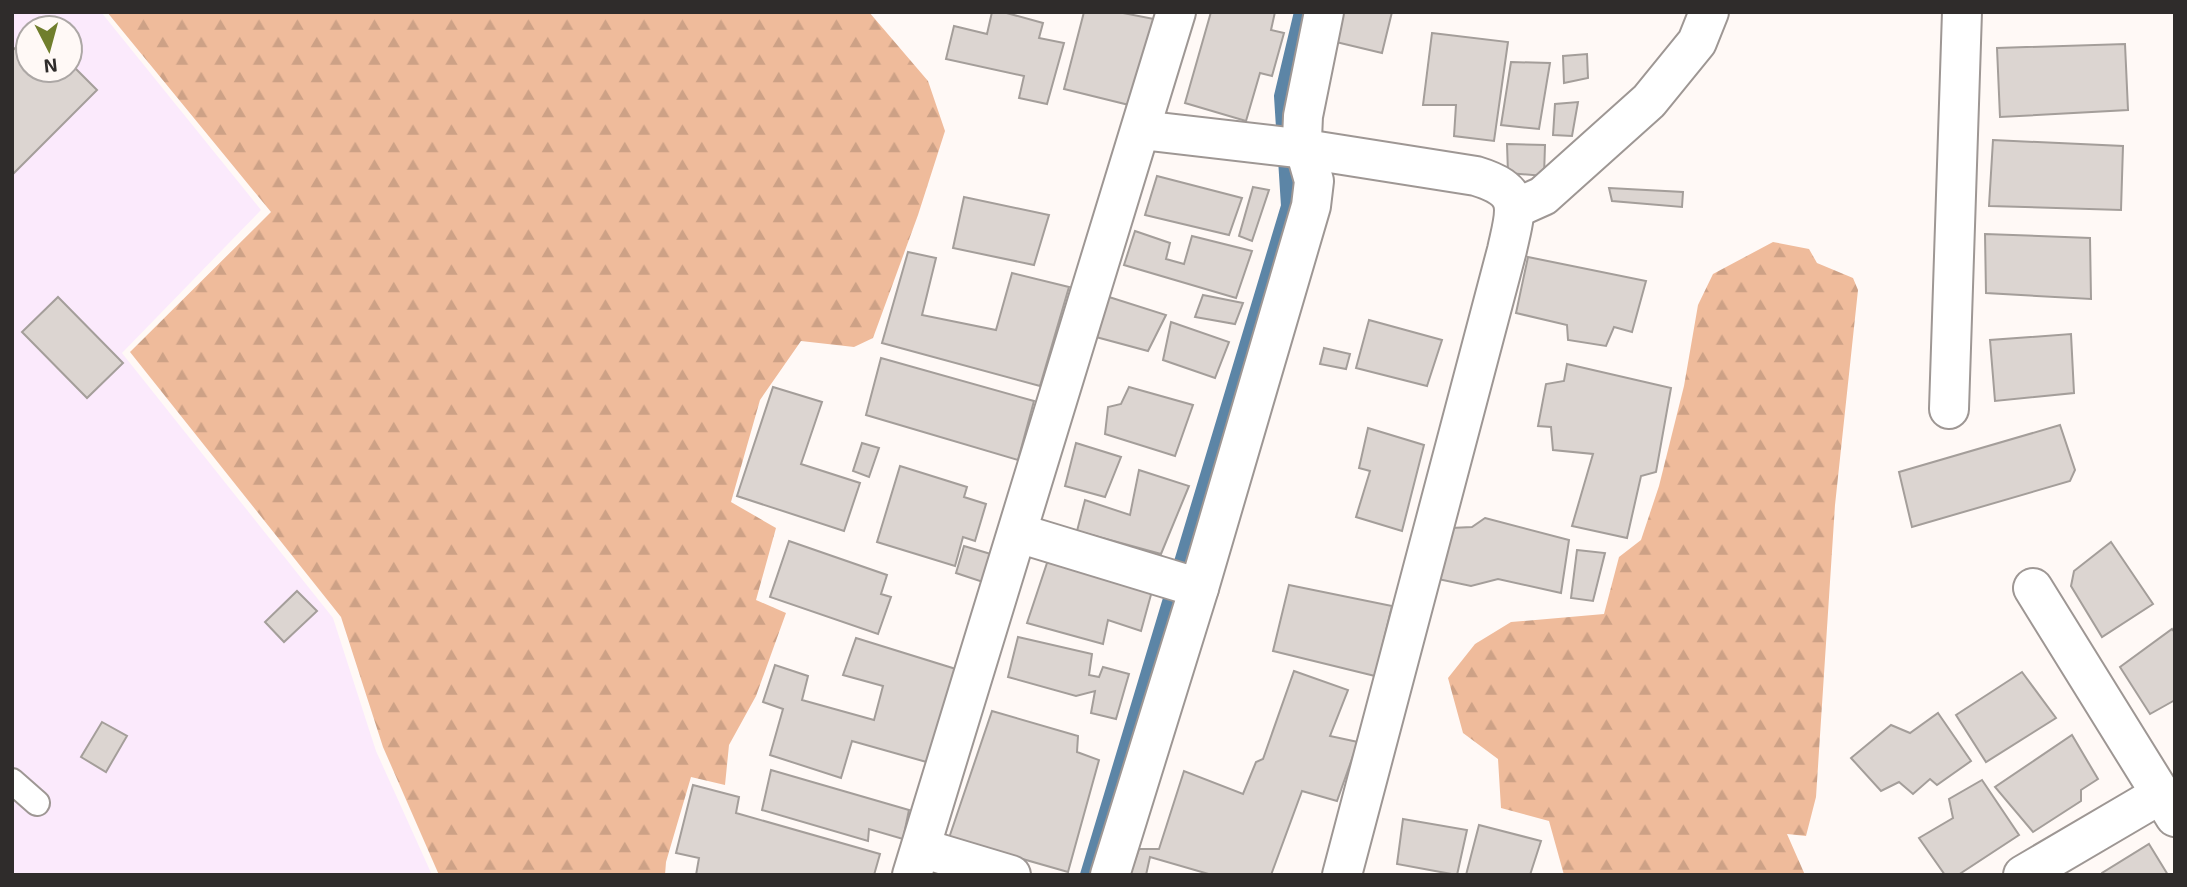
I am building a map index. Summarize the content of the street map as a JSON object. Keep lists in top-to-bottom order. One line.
{"north":"bottom"}
